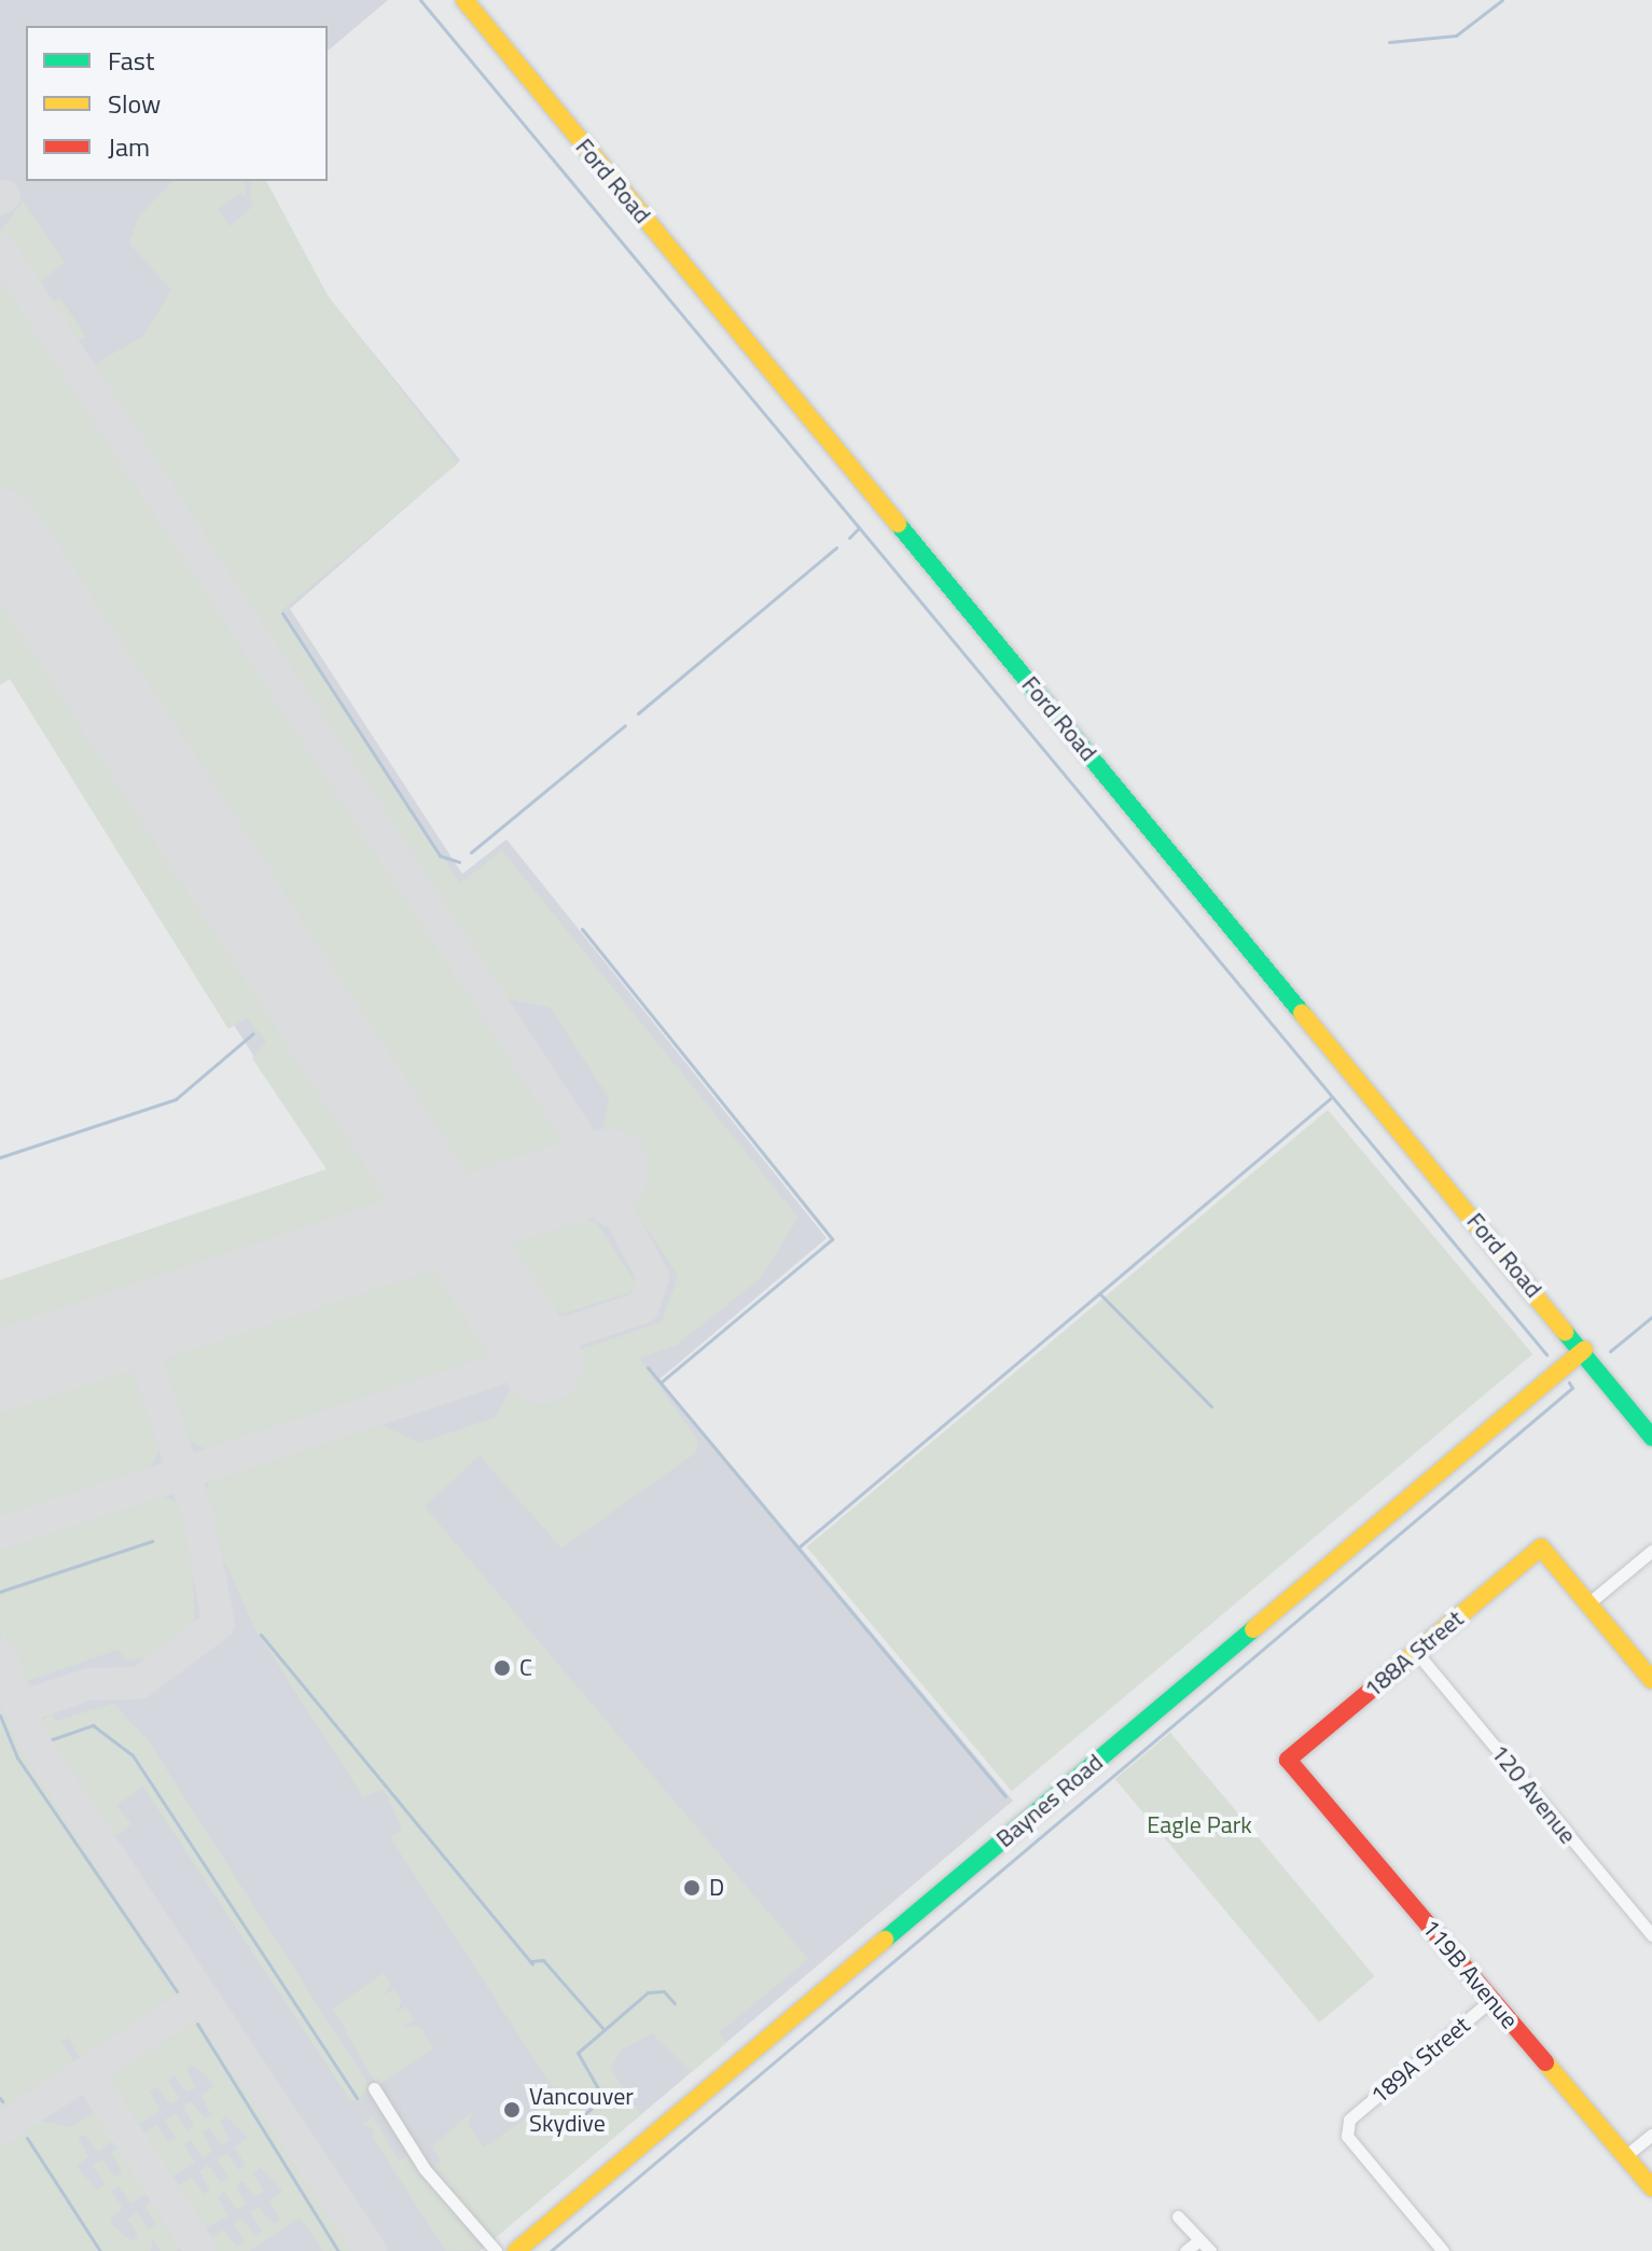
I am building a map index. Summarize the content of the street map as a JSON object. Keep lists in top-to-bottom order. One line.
{"streets":{"street":["Ford Road","188A Street","120 Avenue","Baynes Road","119B Avenue","189A Street"]},"crossings":[["Ford Road","Baynes Road"],["188A Street","120 Avenue"],["188A Street","119B Avenue"],["119B Avenue","189A Street"]],"parks":["Eagle Park"],"places":["C","D","Vancouver Skydive"],"legend":["Fast","Slow","Jam"]}
